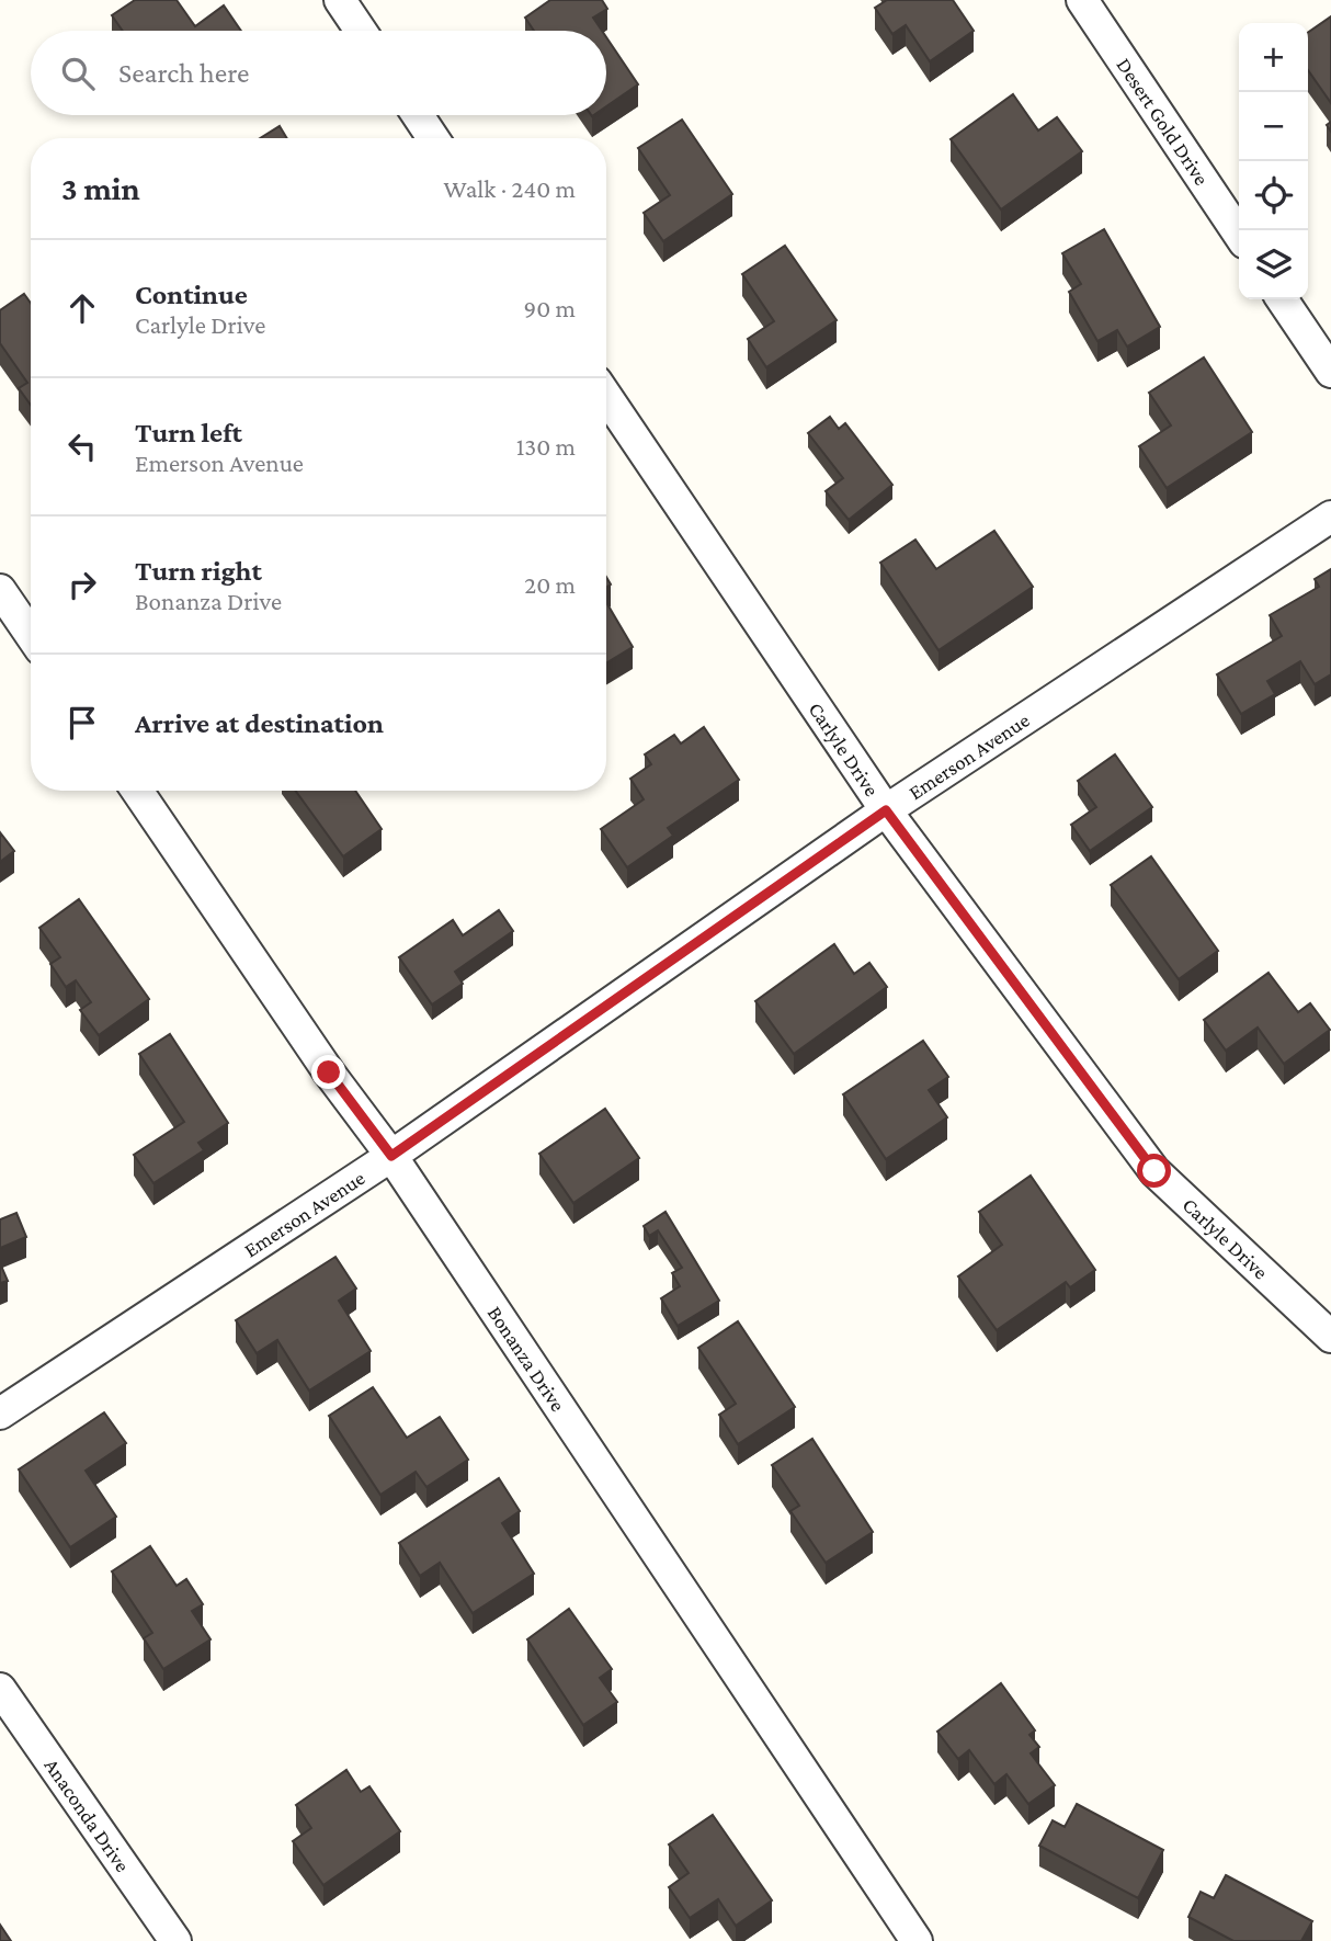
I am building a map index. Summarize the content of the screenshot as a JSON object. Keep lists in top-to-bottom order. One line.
{"streets":{"street":["Desert Gold Drive","Carlyle Drive","Emerson Avenue","Bonanza Drive","Anaconda Drive"]},"crossings":[["Carlyle Drive","Emerson Avenue"],["Emerson Avenue","Bonanza Drive"]],"page":{"map_buttons":["+","−"],"search":"Search here","heading":["3 min","Walk · 240 m"],"list":[["Continue","Carlyle Drive","90 m"],["Turn left","Emerson Avenue","130 m"],["Turn right","Bonanza Drive","20 m"],"Arrive at destination"]}}
